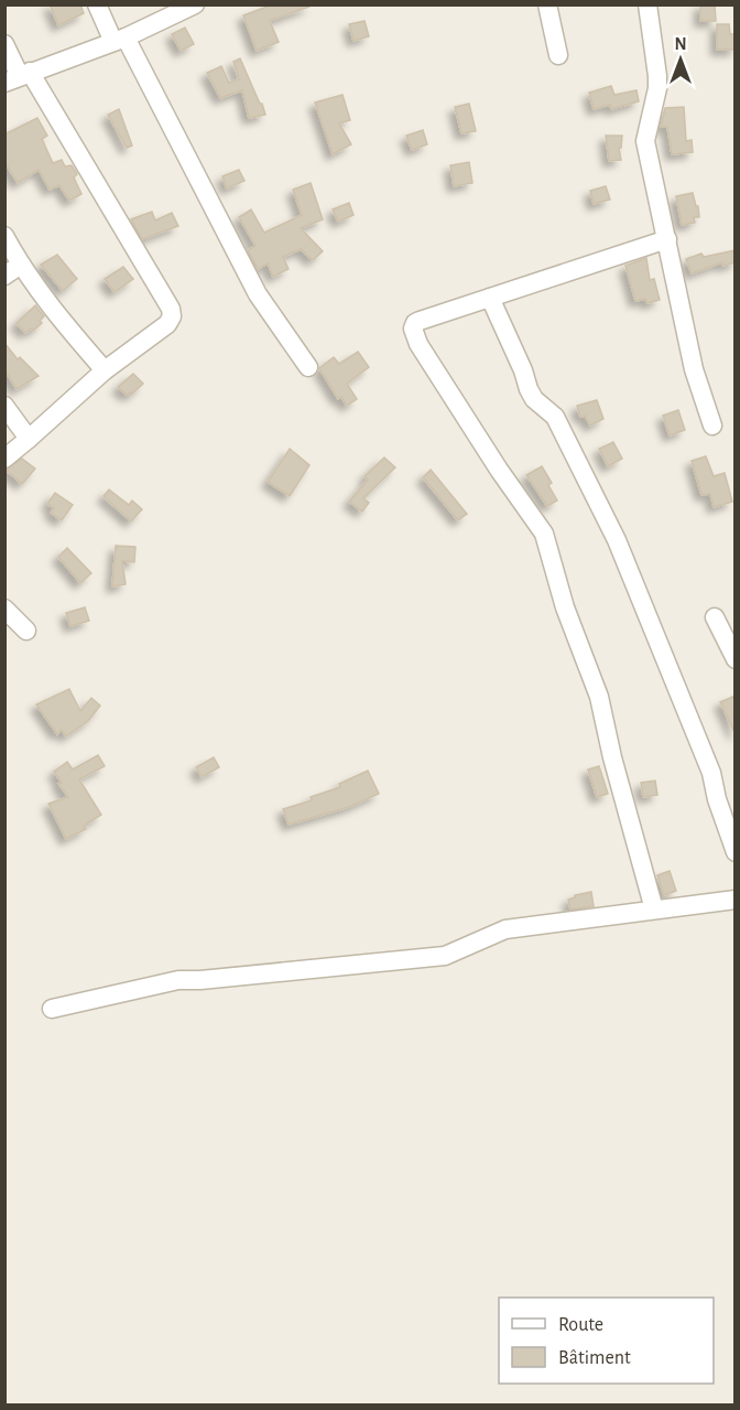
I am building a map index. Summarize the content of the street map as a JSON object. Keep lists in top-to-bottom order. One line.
{"legend":["Route","Bâtiment"],"north":"top"}
